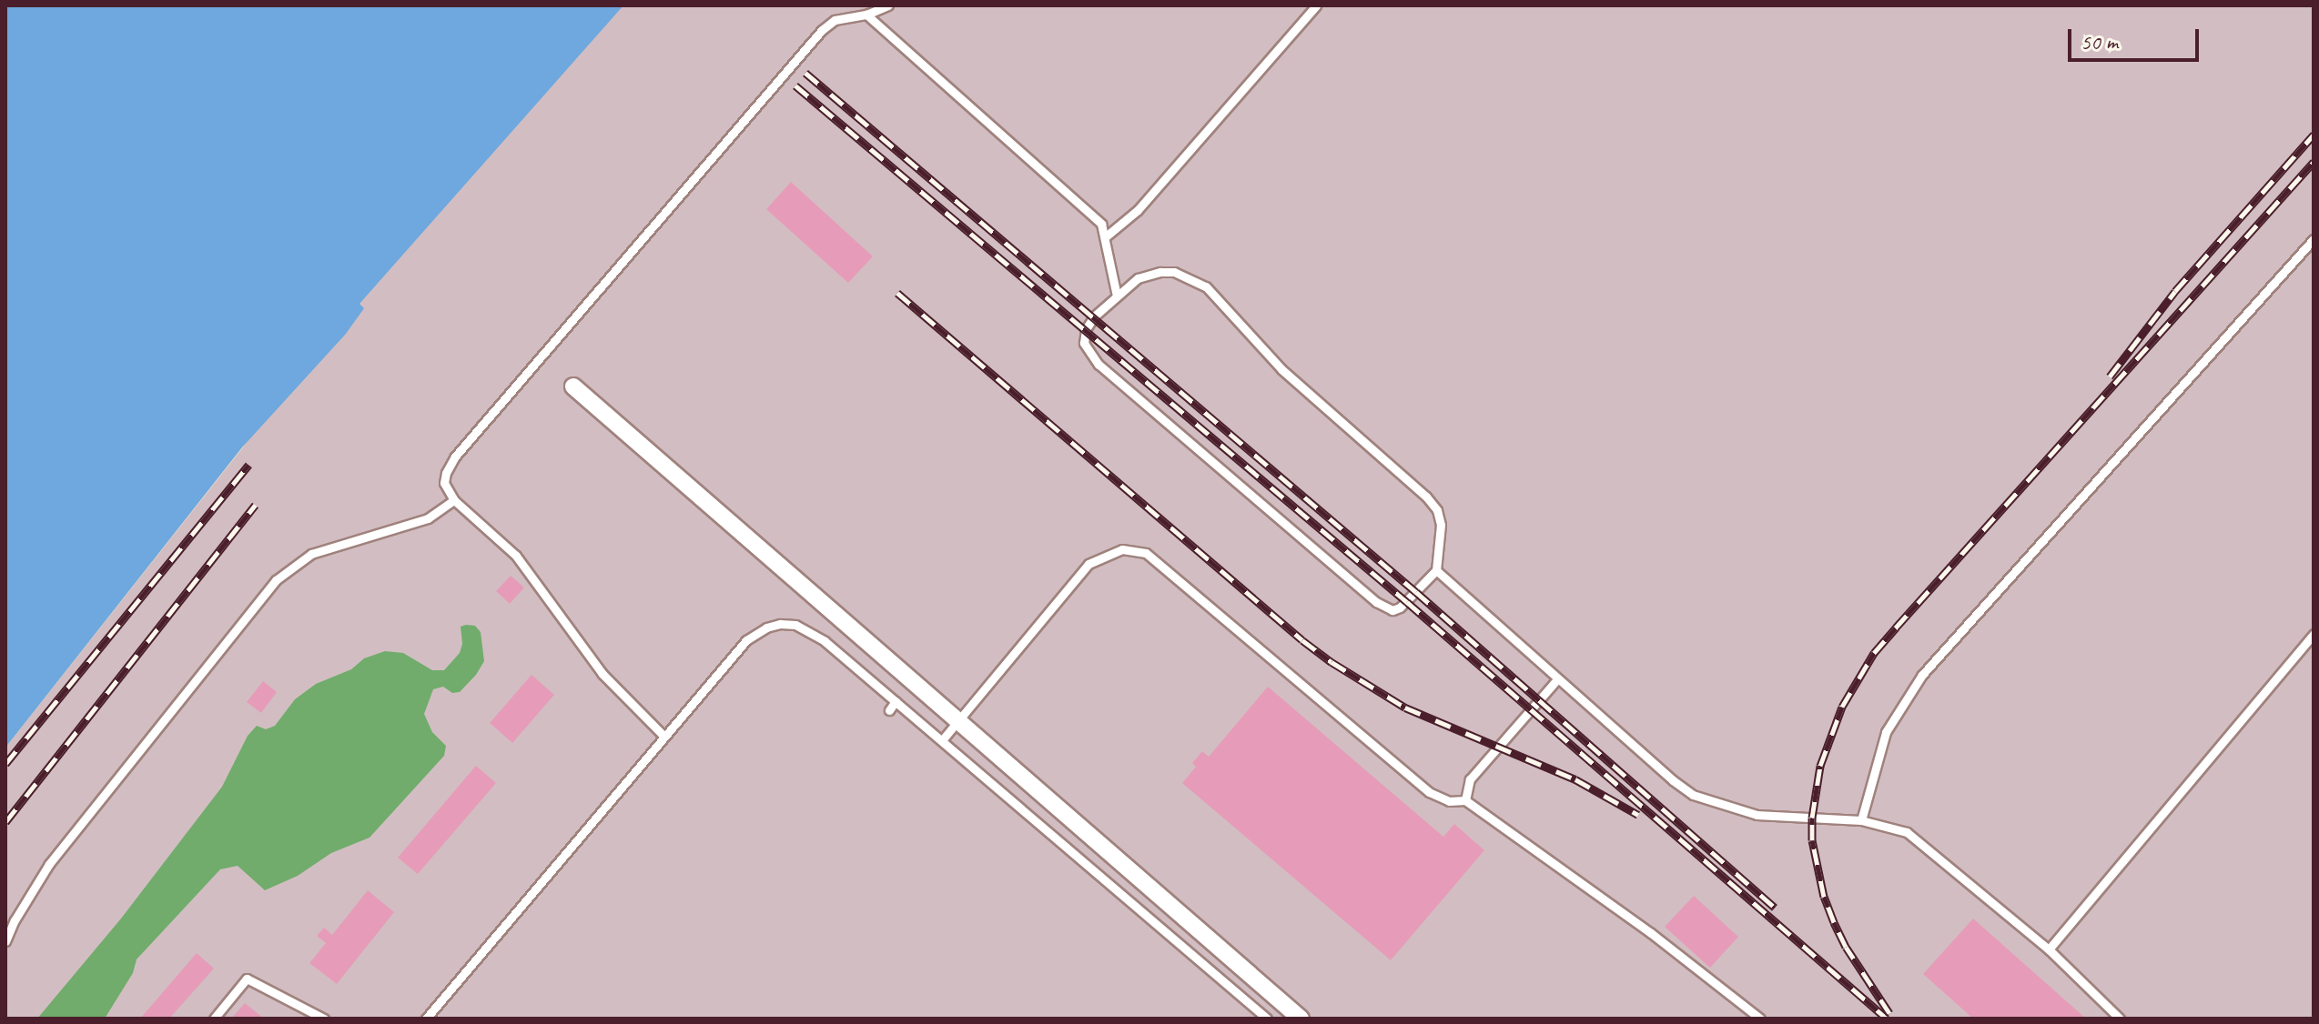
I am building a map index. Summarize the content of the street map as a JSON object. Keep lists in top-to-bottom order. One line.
{"scale_bar":"50 m"}
